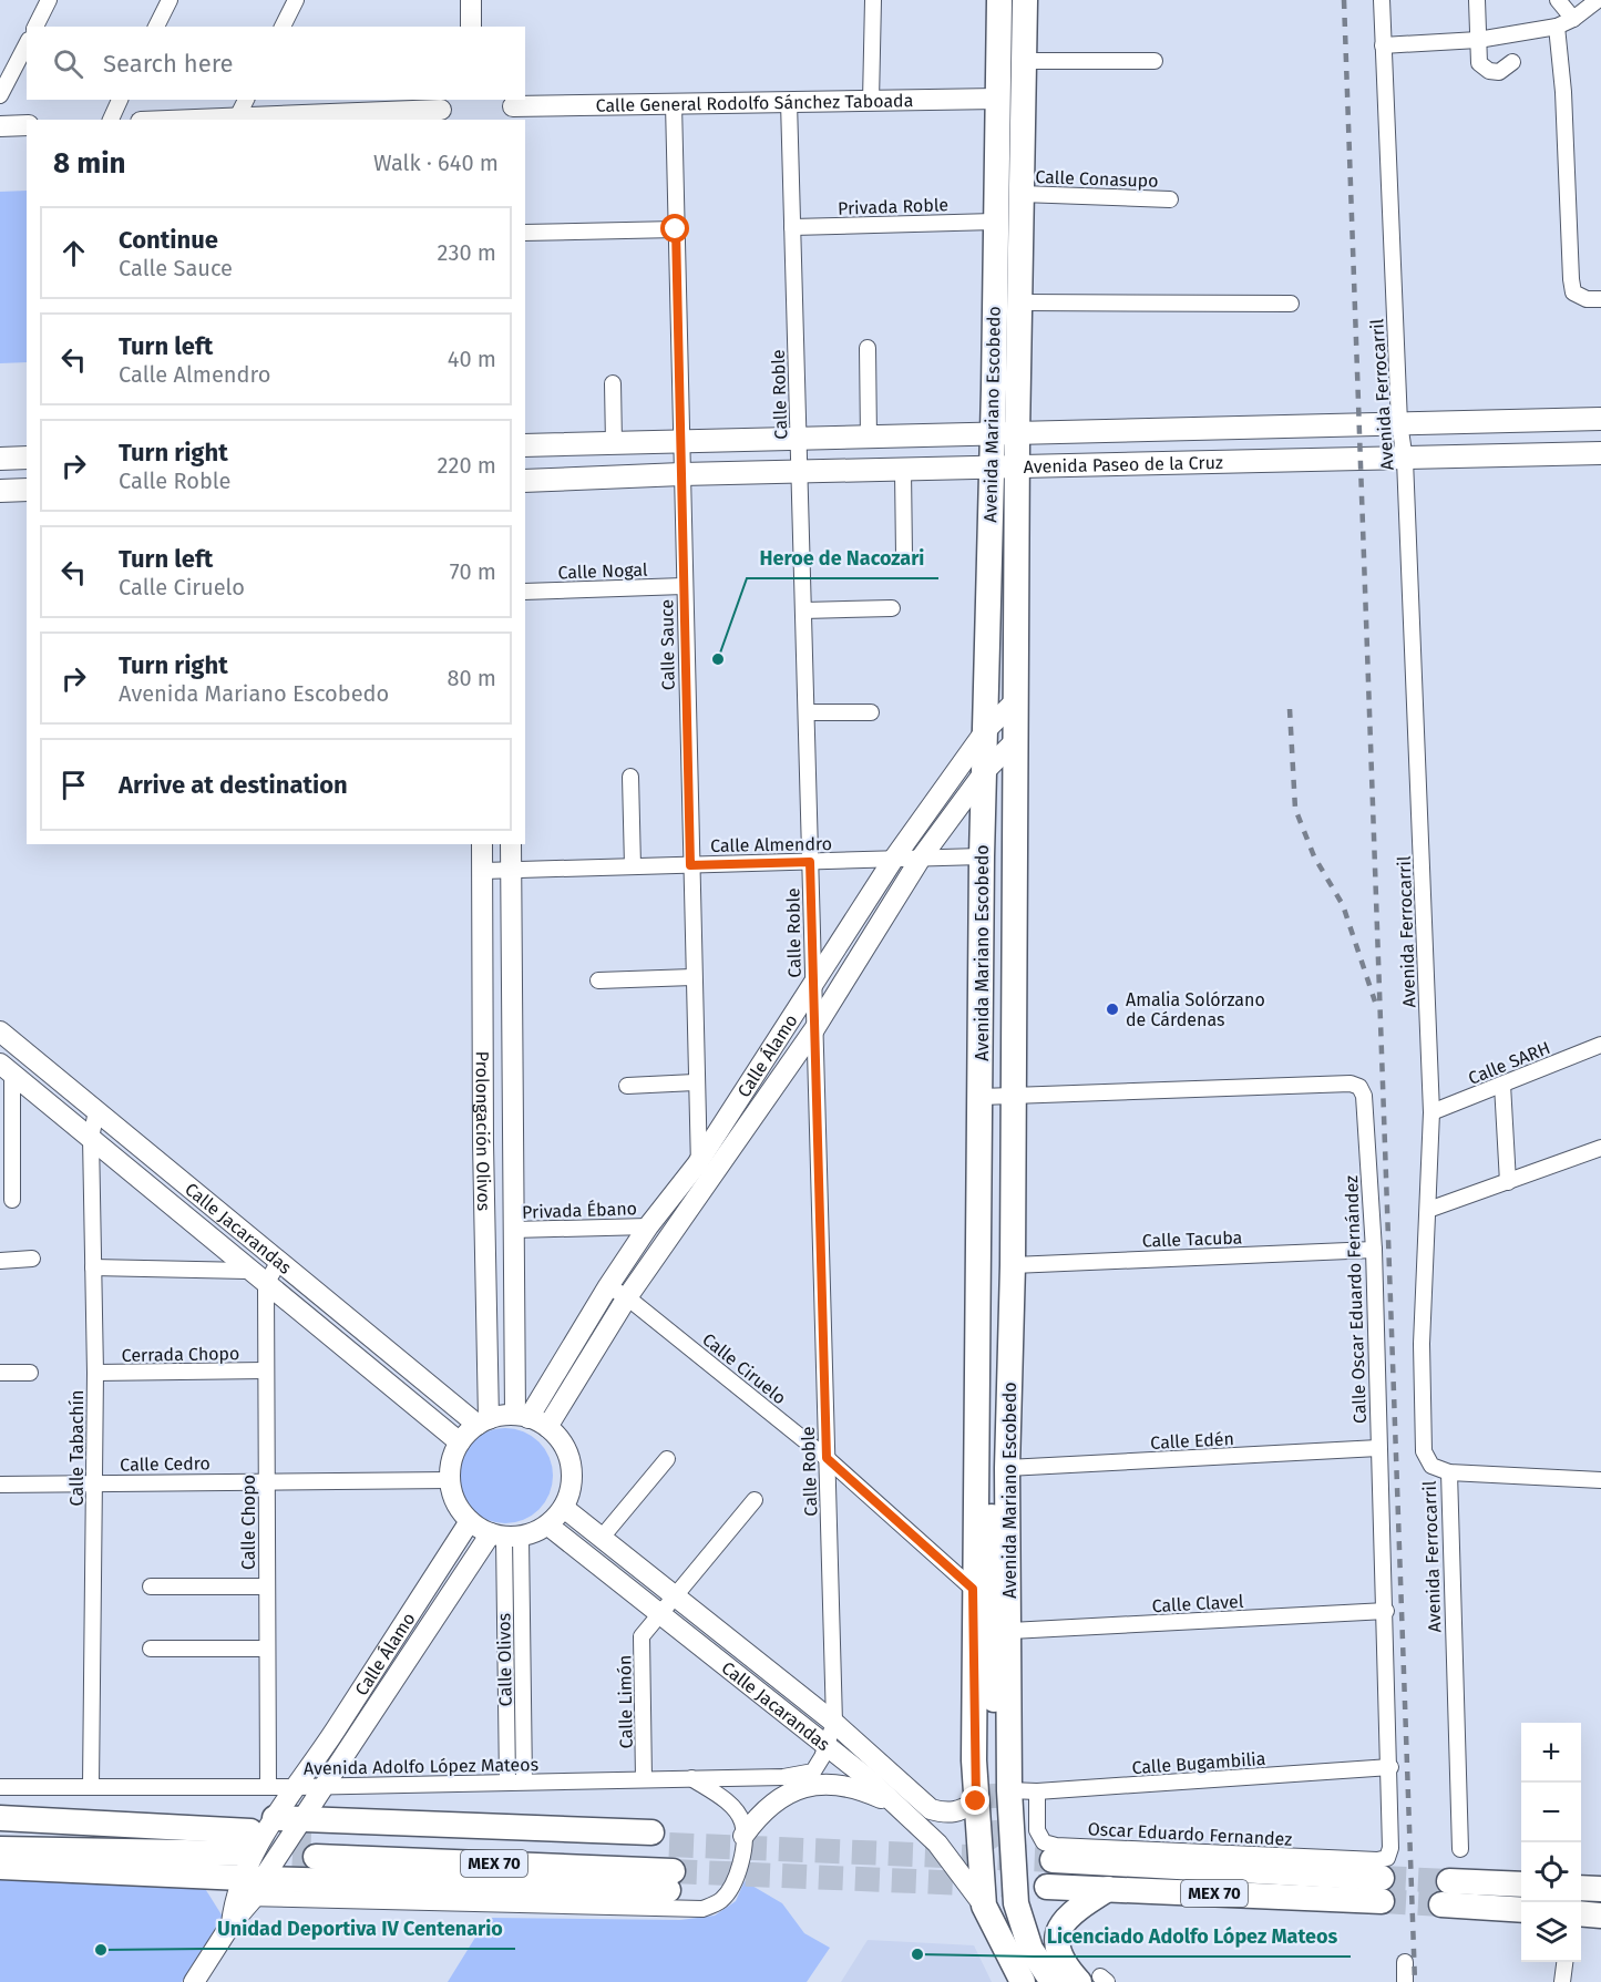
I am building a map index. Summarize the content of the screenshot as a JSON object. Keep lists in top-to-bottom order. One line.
{"streets":{"main road":["Avenida Mariano Escobedo","Avenida Paseo de la Cruz","MEX 70"],"street":["Calle General Rodolfo Sánchez Taboada","Calle Conasupo","Privada Roble","Calle Roble","Avenida Ferrocarril","Calle Nogal","Calle Sauce","Calle Almendro","Calle Álamo","Calle SARH","Prolongación Olivos","Privada Ébano","Calle Jacarandas","Calle Tacuba","Calle Oscar Eduardo Fernández","Cerrada Chopo","Calle Ciruelo","Calle Edén","Calle Tabachín","Calle Cedro","Calle Chopo","Calle Clavel","Calle Olivos","Calle Limón","Calle Bugambilia","Avenida Adolfo López Mateos","Oscar Eduardo Fernandez"]},"crossings":[["Calle General Rodolfo Sánchez Taboada","Calle Roble"],["Calle General Rodolfo Sánchez Taboada","Avenida Mariano Escobedo"],["Calle General Rodolfo Sánchez Taboada","Calle Sauce"],["Calle Conasupo","Avenida Mariano Escobedo"],["Privada Roble","Calle Roble"],["Privada Roble","Avenida Mariano Escobedo"],["Calle Roble","Avenida Paseo de la Cruz"],["Calle Roble","Calle Almendro"],["Calle Roble","Calle Álamo"],["Calle Roble","Calle Jacarandas"],["Calle Roble","Calle Ciruelo"],["Avenida Ferrocarril","Avenida Paseo de la Cruz"],["Avenida Ferrocarril","Calle SARH"],["Avenida Mariano Escobedo","Avenida Paseo de la Cruz"],["Avenida Mariano Escobedo","Calle Almendro"],["Avenida Mariano Escobedo","Calle Álamo"],["Avenida Mariano Escobedo","Calle Jacarandas"],["Avenida Mariano Escobedo","Calle Tacuba"],["Avenida Mariano Escobedo","Calle Oscar Eduardo Fernández"],["Avenida Mariano Escobedo","Calle Ciruelo"],["Avenida Mariano Escobedo","Calle Edén"],["Avenida Mariano Escobedo","Calle Clavel"],["Avenida Mariano Escobedo","Calle Bugambilia"],["Avenida Paseo de la Cruz","Calle Sauce"],["Calle Nogal","Calle Sauce"],["Calle Sauce","Calle Almendro"],["Calle Sauce","Calle Álamo"],["Calle Almendro","Calle Álamo"],["Calle Almendro","Prolongación Olivos"],["Calle Álamo","Prolongación Olivos"],["Calle Álamo","Privada Ébano"],["Calle Álamo","Calle Jacarandas"],["Calle Álamo","Calle Ciruelo"],["Calle Álamo","Calle Cedro"],["Calle Álamo","Calle Olivos"],["Calle Álamo","Avenida Adolfo López Mateos"],["Calle Álamo","MEX 70"],["Prolongación Olivos","Privada Ébano"],["Prolongación Olivos","Calle Jacarandas"],["Prolongación Olivos","Calle Cedro"],["Prolongación Olivos","Calle Olivos"],["Calle Jacarandas","Calle Tabachín"],["Calle Jacarandas","Calle Cedro"],["Calle Jacarandas","Calle Chopo"],["Calle Jacarandas","Calle Olivos"],["Calle Jacarandas","Calle Limón"],["Calle Jacarandas","Calle Bugambilia"],["Calle Jacarandas","Avenida Adolfo López Mateos"],["Calle Tacuba","Calle Oscar Eduardo Fernández"],["Calle Oscar Eduardo Fernández","Calle Edén"],["Calle Oscar Eduardo Fernández","Calle Clavel"],["Calle Oscar Eduardo Fernández","Calle Bugambilia"],["Calle Oscar Eduardo Fernández","Oscar Eduardo Fernandez"],["Calle Oscar Eduardo Fernández","MEX 70"],["Cerrada Chopo","Calle Tabachín"],["Cerrada Chopo","Calle Chopo"],["Calle Tabachín","Calle Cedro"],["Calle Tabachín","Avenida Adolfo López Mateos"],["Calle Cedro","Calle Chopo"],["Calle Cedro","Calle Olivos"],["Calle Chopo","Avenida Adolfo López Mateos"],["Calle Olivos","Avenida Adolfo López Mateos"],["Calle Limón","Avenida Adolfo López Mateos"],["Calle Bugambilia","Oscar Eduardo Fernandez"],["Oscar Eduardo Fernandez","MEX 70"]],"places":["Heroe de Nacozari","Amalia Solórzano de Cárdenas","Unidad Deportiva IV Centenario","Licenciado Adolfo López Mateos"],"page":{"search":"Search here","heading":["8 min","Walk · 640 m"],"list":[["Continue","Calle Sauce","230 m"],["Turn left","Calle Almendro","40 m"],["Turn right","Calle Roble","220 m"],["Turn left","Calle Ciruelo","70 m"],["Turn right","Avenida Mariano Escobedo","80 m"],"Arrive at destination"],"map_buttons":["+","−"]}}
